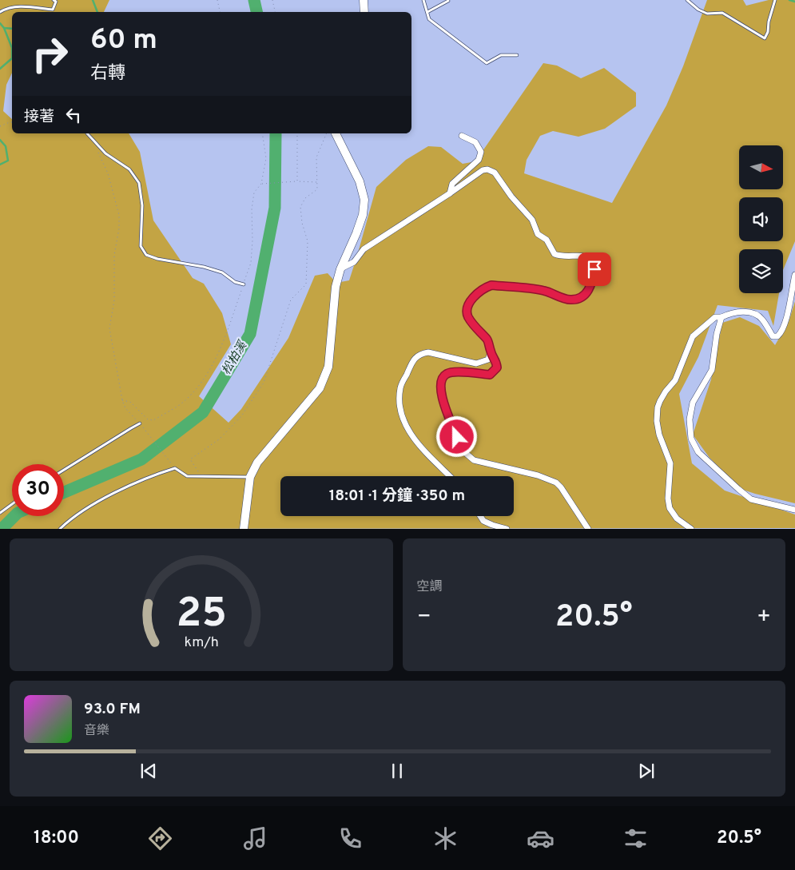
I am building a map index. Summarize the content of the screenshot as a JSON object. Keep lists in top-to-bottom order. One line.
{"water":["松柏溪"],"north":"right","page":{"turn":["60 m","右轉"],"then":"接著","limit":"30","trip":"18:01 · 1 分鐘 · 350 m","tile":"空調","heat":["−","20.5°","+"],"song":["93.0 FM","音樂"],"tabs":["18:00","20.5°"],"gauge":["25","km/h"]}}
